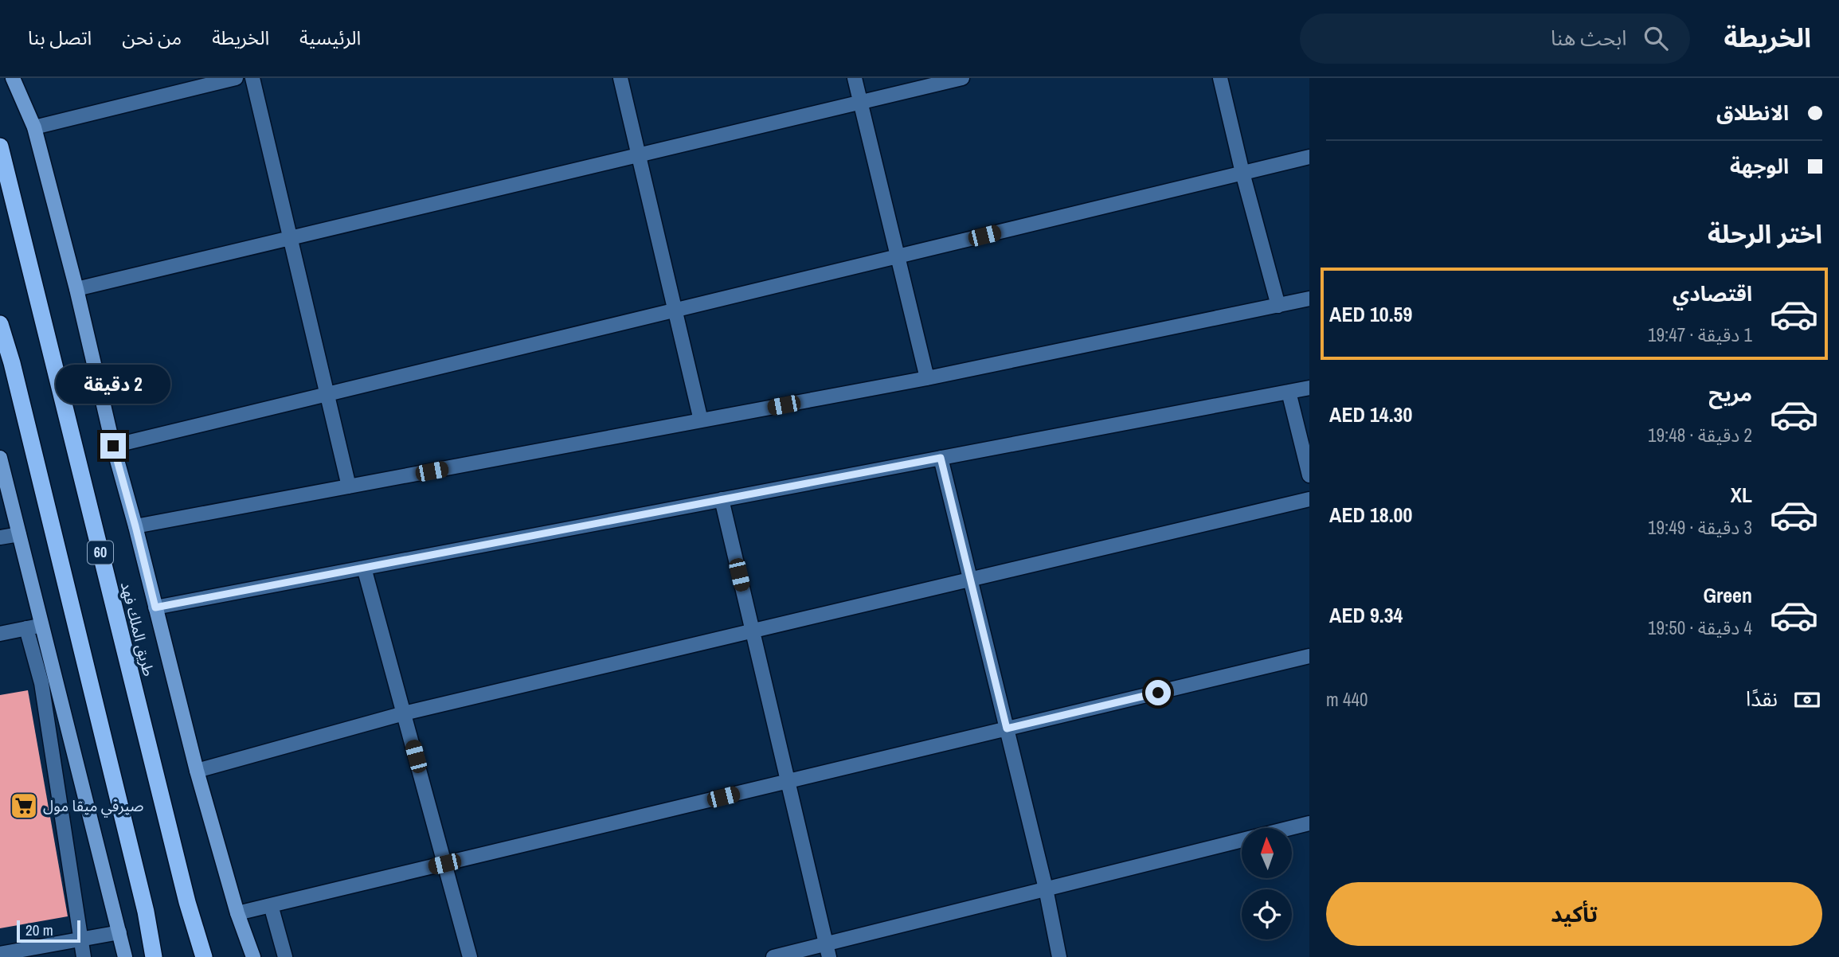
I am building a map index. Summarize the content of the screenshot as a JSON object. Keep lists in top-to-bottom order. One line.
{"streets":{"highway":["60","طريق الملك فهد"]},"places":{"supermarket":["صيرفي ميقا مول"]},"scale_bar":"20 m","north":"top","page":{"header":"الخريطة","search":"ابحث هنا","nav":["الرئيسية","الخريطة","من نحن","اتصل بنا"],"banner":["الانطلاق","الوجهة"],"heading":"اختر الرحلة","list":[{"name":"اقتصادي","note":"1 دقيقة · 19:47","value":"AED 10.59"},{"name":"مريح","note":"2 دقيقة · 19:48","value":"AED 14.30"},{"name":"XL","note":"3 دقيقة · 19:49","value":"AED 18.00"},{"name":"Green","note":"4 دقيقة · 19:50","value":"AED 9.34"}],"bubble":"2 دقيقة","pay":["نقدًا","440 m"],"buttons":"تأكيد","scale":"20 m"}}
